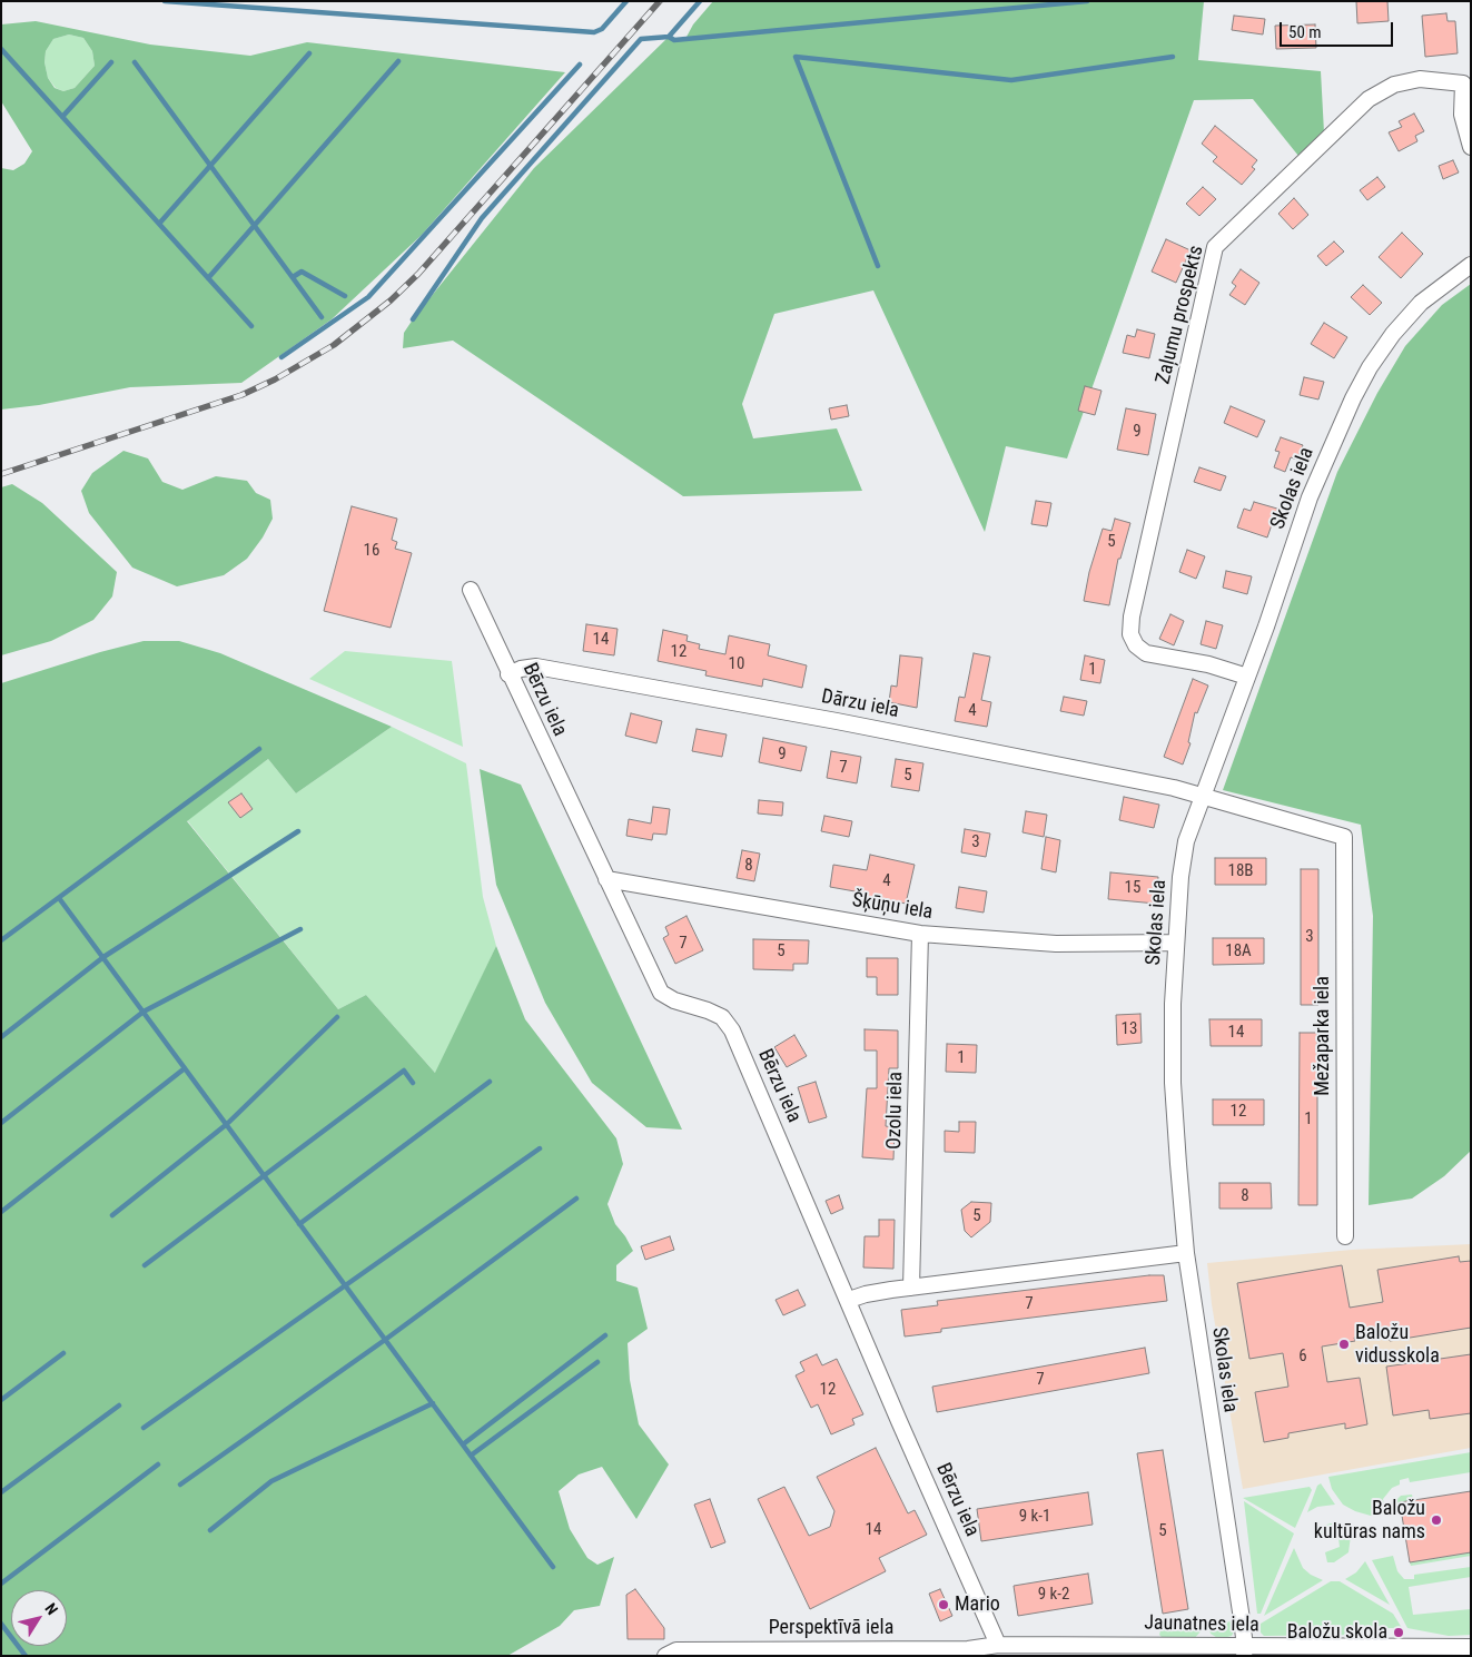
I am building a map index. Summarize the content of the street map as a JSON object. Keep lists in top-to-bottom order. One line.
{"streets":{"street":["Zaļumu prospekts","Skolas iela","Bērzu iela","Dārzu iela","Šķūņu iela","Mežaparka iela","Ozolu iela","Jaunatnes iela","Perspektīvā iela"]},"crossings":[["Zaļumu prospekts","Skolas iela"],["Skolas iela","Dārzu iela"],["Skolas iela","Šķūņu iela"],["Skolas iela","Jaunatnes iela"],["Bērzu iela","Dārzu iela"],["Bērzu iela","Šķūņu iela"],["Bērzu iela","Jaunatnes iela"],["Bērzu iela","Perspektīvā iela"],["Dārzu iela","Mežaparka iela"],["Šķūņu iela","Ozolu iela"],["Jaunatnes iela","Perspektīvā iela"]],"places":["Baložu vidusskola","Baložu kultūras nams","Mario","Baložu skola"],"house_numbers":["9","5","16","14","12","10","1","4","9","7","5","3","8","18B","4","15","3","7","5","18A","13","14","1","12","1","8","5","7","6","7","12","9 k-1","14","5","9 k-2"],"scale_bar":"50 m","north":"top right"}
